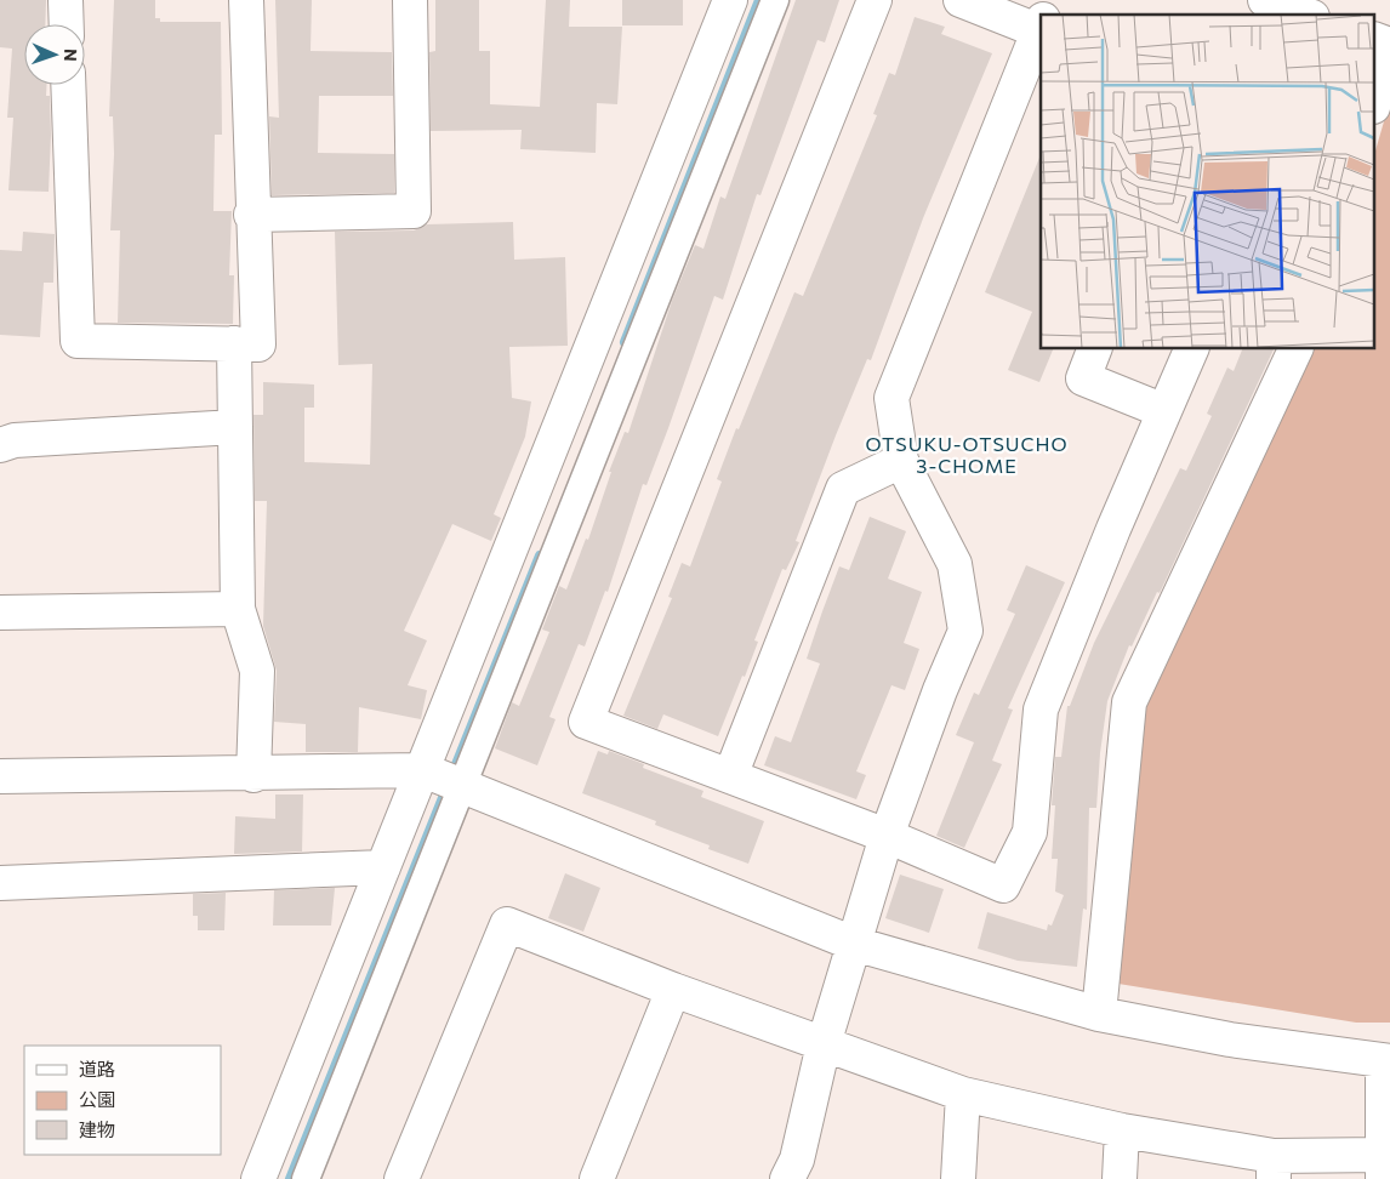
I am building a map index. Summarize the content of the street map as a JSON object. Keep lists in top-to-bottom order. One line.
{"districts":["OTSUKU-OTSUCHO 3-CHOME"],"legend":["道路","公園","建物"],"north":"right"}
